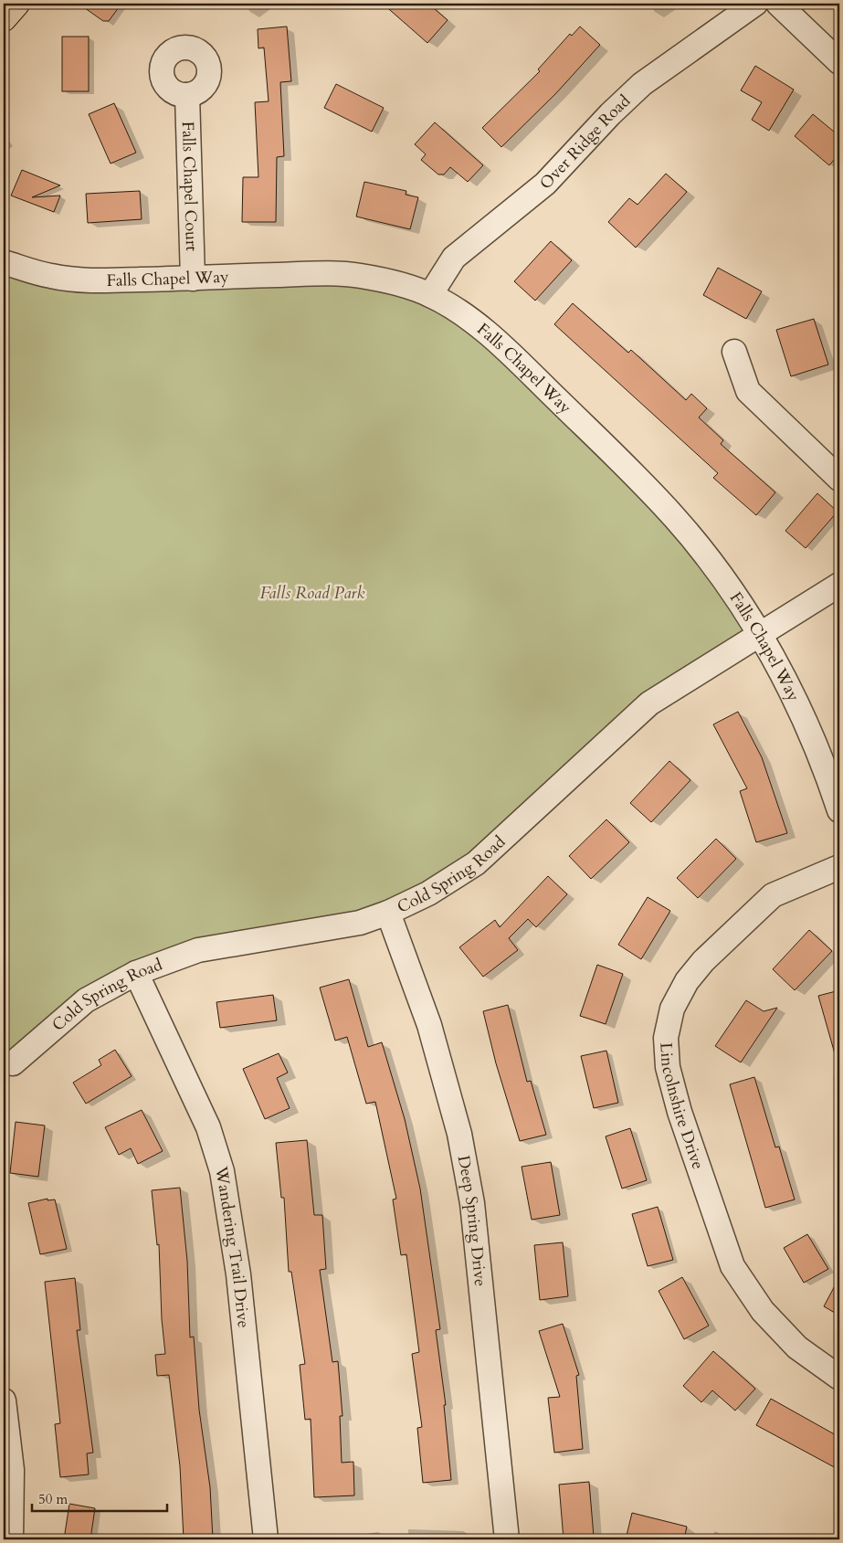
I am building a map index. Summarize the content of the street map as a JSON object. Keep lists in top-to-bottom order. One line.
{"streets":{"street":["Over Ridge Road","Falls Chapel Court","Falls Chapel Way","Cold Spring Road","Lincolnshire Drive","Deep Spring Drive","Wandering Trail Drive"]},"crossings":[["Over Ridge Road","Falls Chapel Way"],["Falls Chapel Court","Falls Chapel Way"],["Falls Chapel Way","Cold Spring Road"],["Cold Spring Road","Deep Spring Drive"],["Cold Spring Road","Wandering Trail Drive"]],"parks":["Falls Road Park"],"scale_bar":"50 m"}
